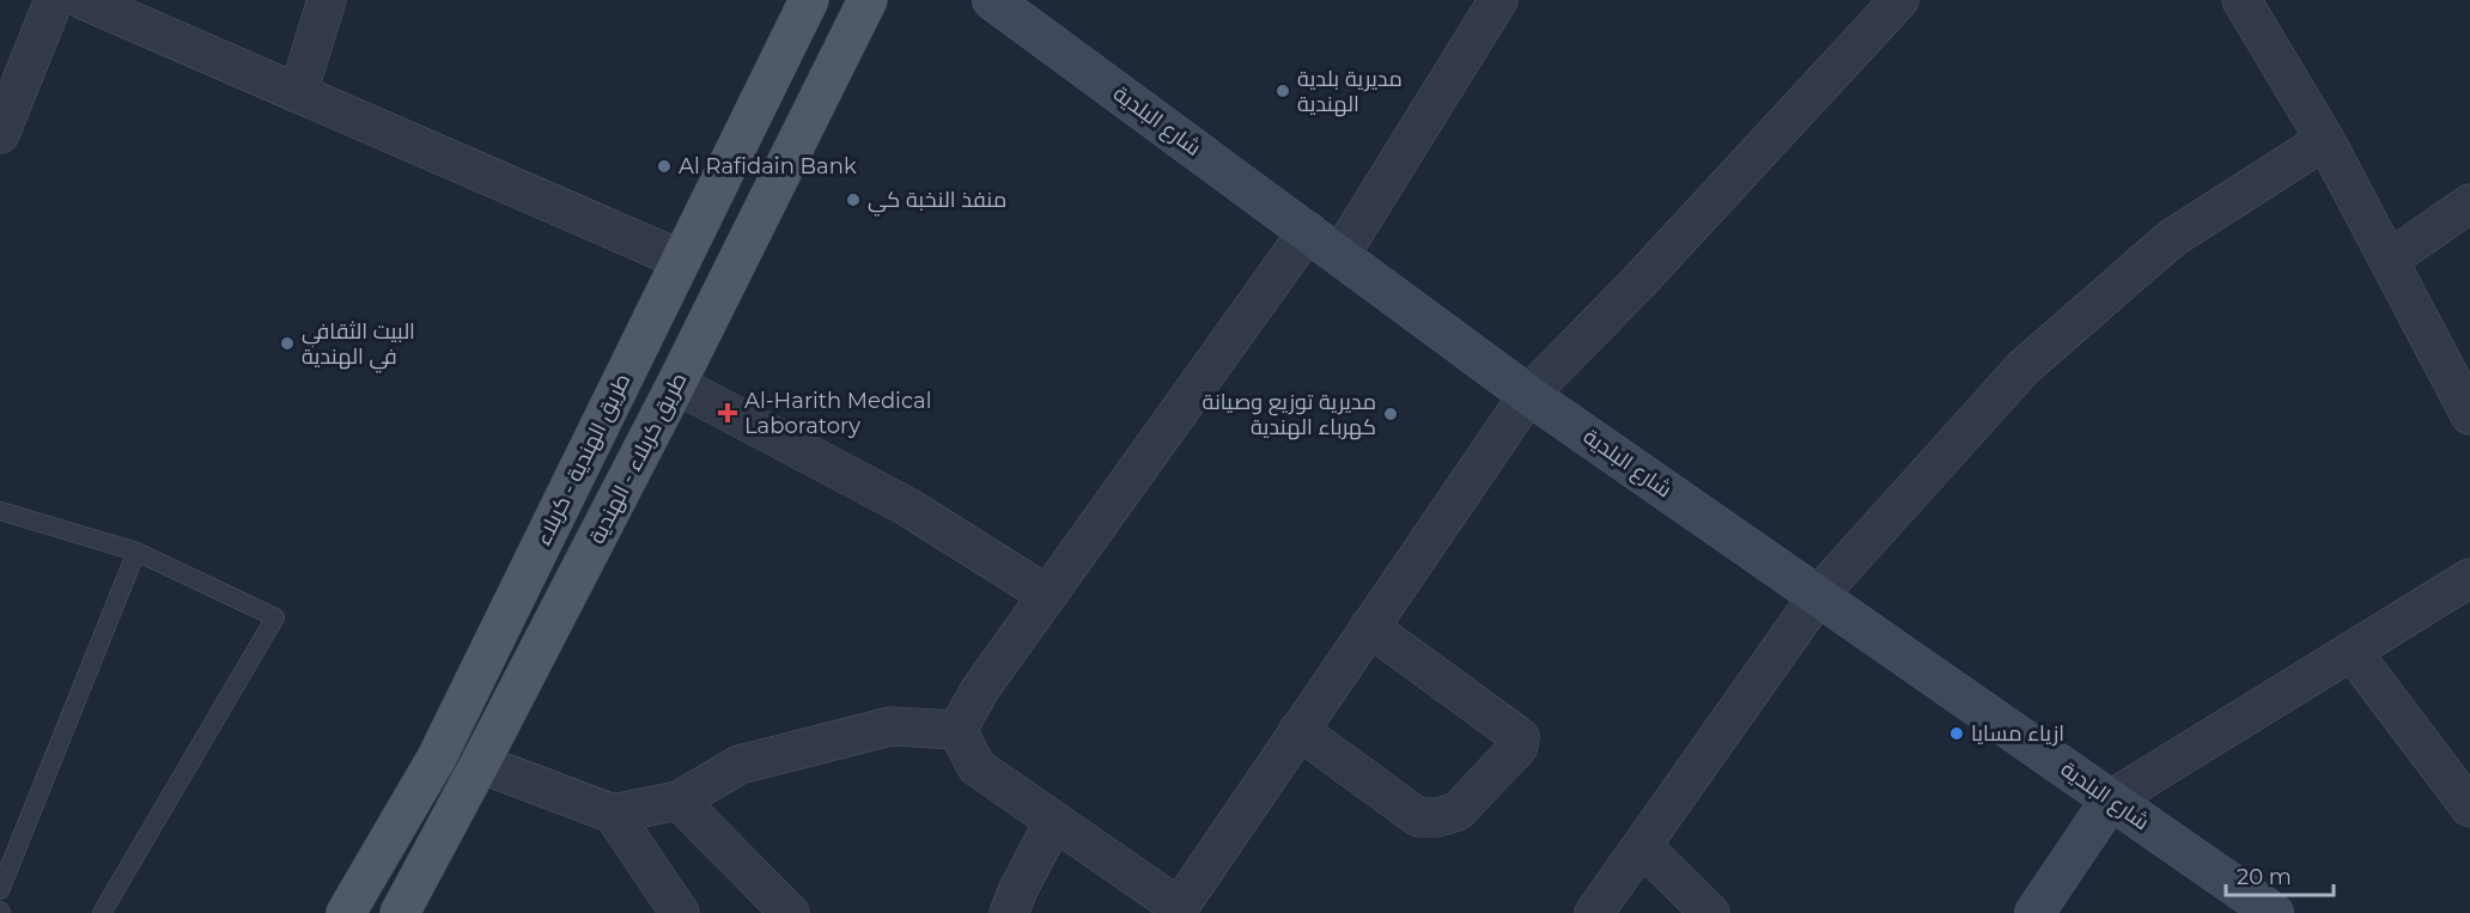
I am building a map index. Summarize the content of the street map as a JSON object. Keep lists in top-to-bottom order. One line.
{"streets":{"main road":["شارع البلدية","طريق كربلاء - الهندية","طريق الهندية - كربلاء"]},"places":{"other":["مديرية بلدية الهندية","Al Rafidain Bank","منفذ النخبة كي","البيت الثقافي في الهندية","مديرية توزيع وصيانة كهرباء الهندية","ازياء مسايا"],"health":["Al-Harith Medical Laboratory"]},"scale_bar":"20 m"}
